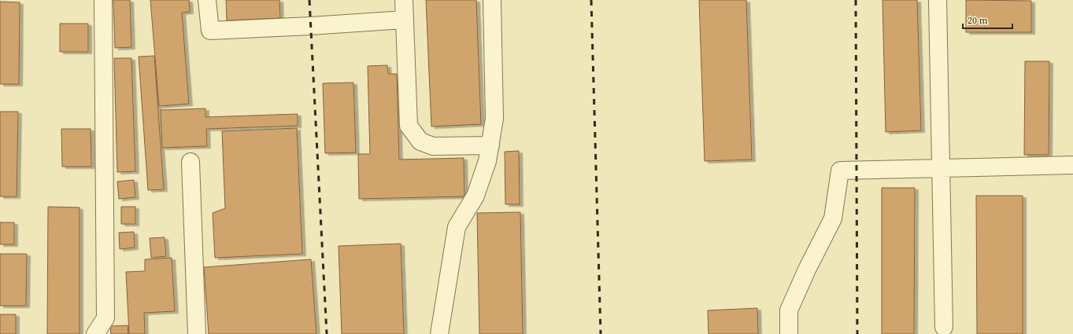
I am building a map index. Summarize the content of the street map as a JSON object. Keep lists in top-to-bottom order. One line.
{"scale_bar":"20 m"}
